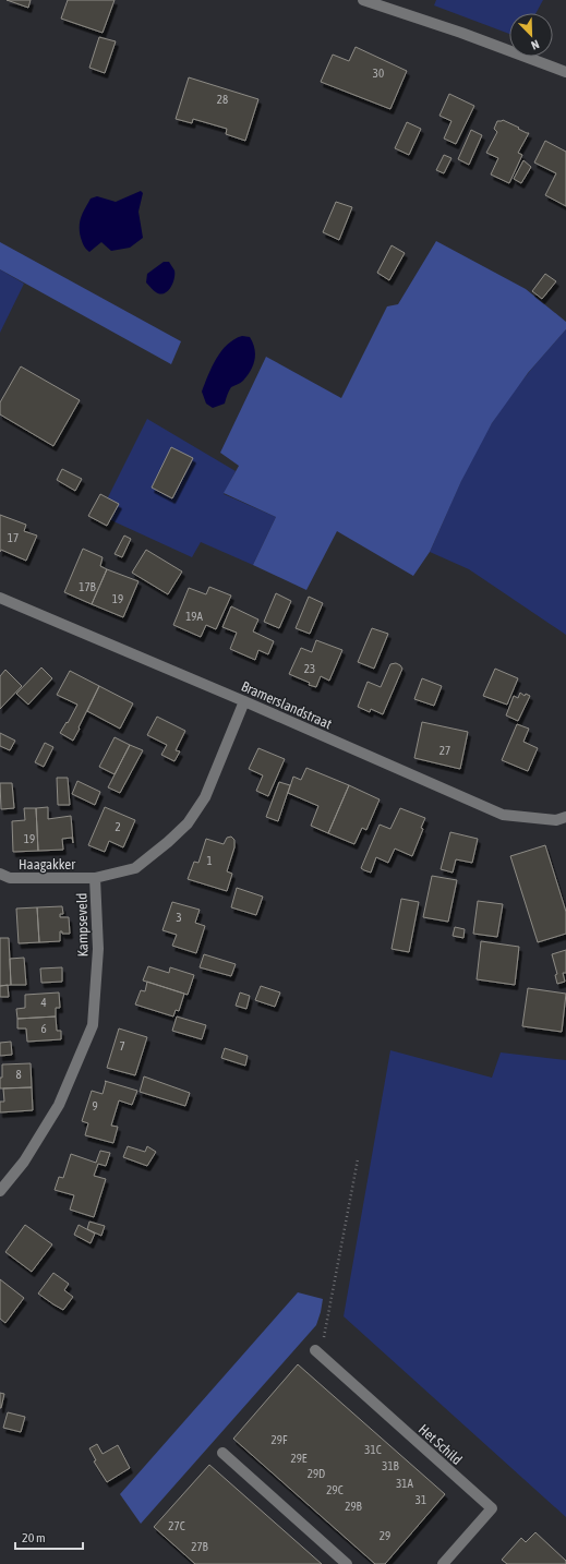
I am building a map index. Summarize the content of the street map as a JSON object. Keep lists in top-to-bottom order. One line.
{"streets":{"street":["Bramerslandstraat","Haagakker","Kampseveld","Het Schild"]},"crossings":[["Bramerslandstraat","Kampseveld"],["Haagakker","Kampseveld"]],"house_numbers":["30","28","17","17B","19","19A","23","27","2","19","1","3","4","6","7","8","9","29F","31C","29E","31B","29D","31A","29C","31","29B","27C","29","27B"],"scale_bar":"20 m","north":"bottom right"}
